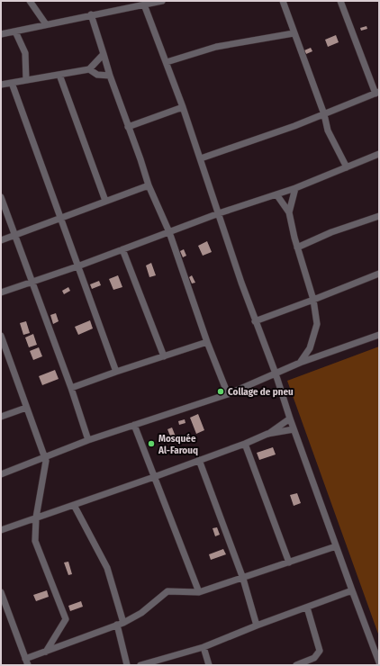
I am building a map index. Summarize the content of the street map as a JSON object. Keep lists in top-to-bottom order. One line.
{"places":["Collage de pneu","Mosquée Al-Farouq"]}
